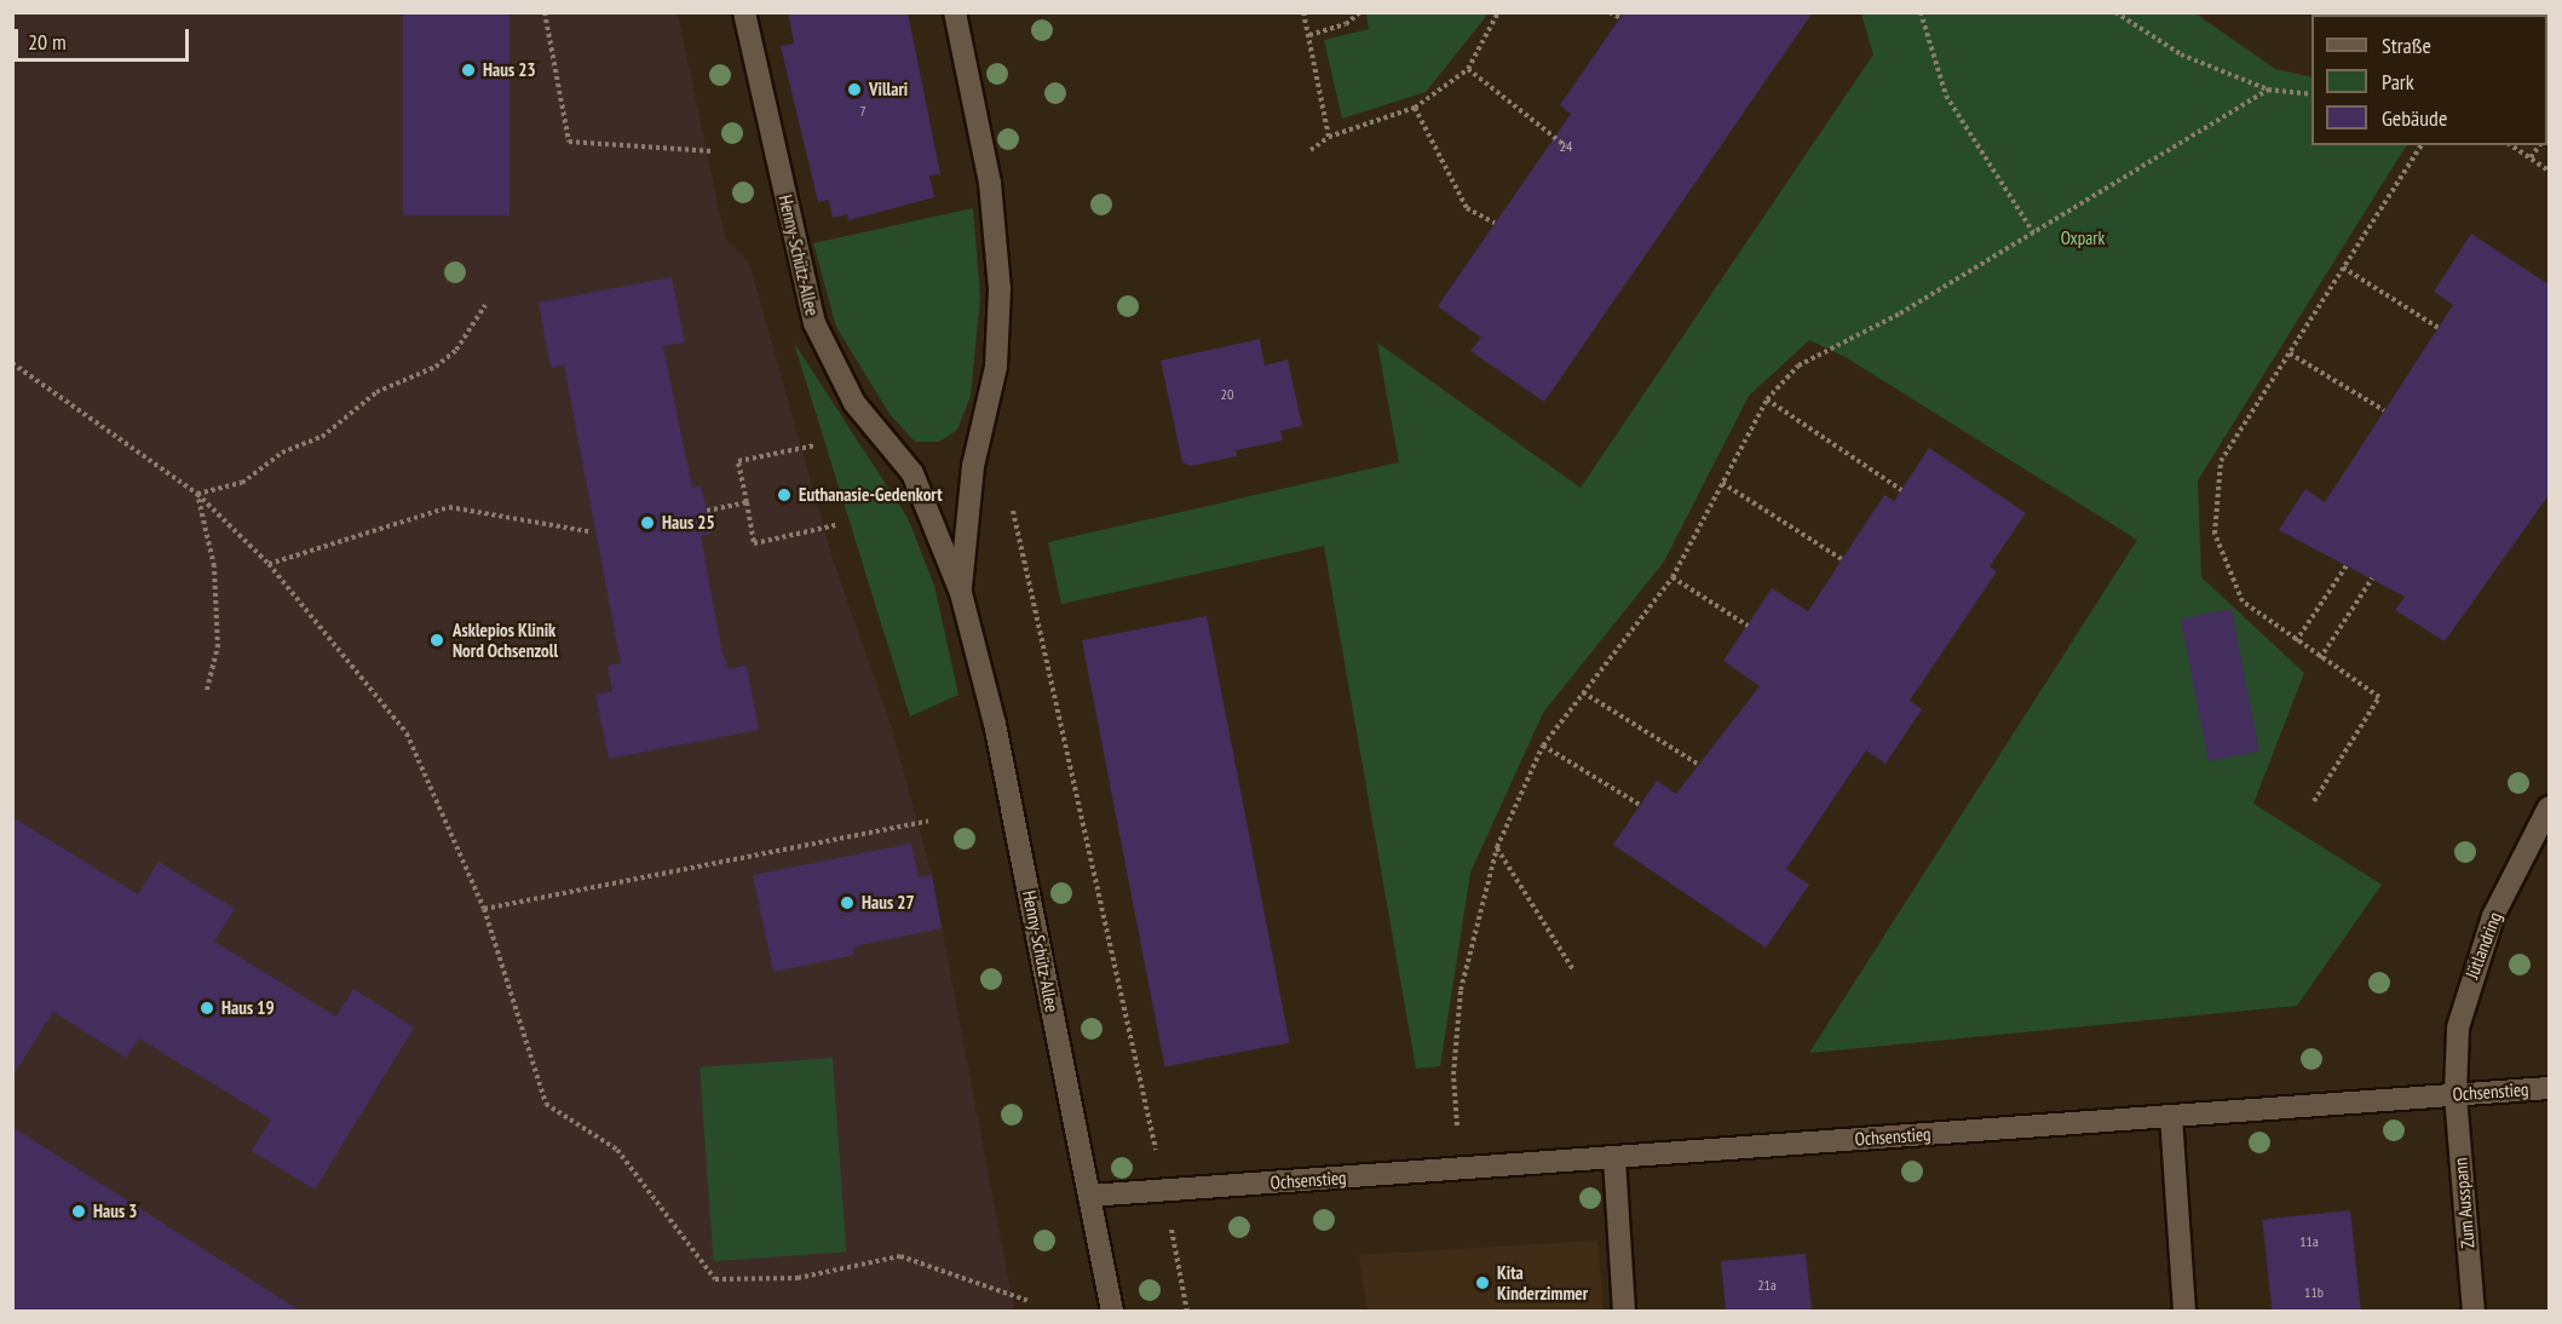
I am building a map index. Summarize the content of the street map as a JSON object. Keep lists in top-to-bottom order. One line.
{"streets":{"street":["Henny-Schütz-Allee","Jütlandring","Ochsenstieg","Zum Ausspann"]},"crossings":[["Henny-Schütz-Allee","Ochsenstieg"],["Jütlandring","Ochsenstieg"],["Jütlandring","Zum Ausspann"],["Ochsenstieg","Zum Ausspann"]],"parks":["Oxpark"],"places":["Haus 23","Villari","Euthanasie-Gedenkort","Haus 25","Asklepios Klinik Nord Ochsenzoll","Haus 27","Haus 19","Haus 3","Kita Kinderzimmer"],"house_numbers":["7","24","20","11a","21a","11b"],"legend":["Straße","Park","Gebäude"],"scale_bar":"20 m"}
